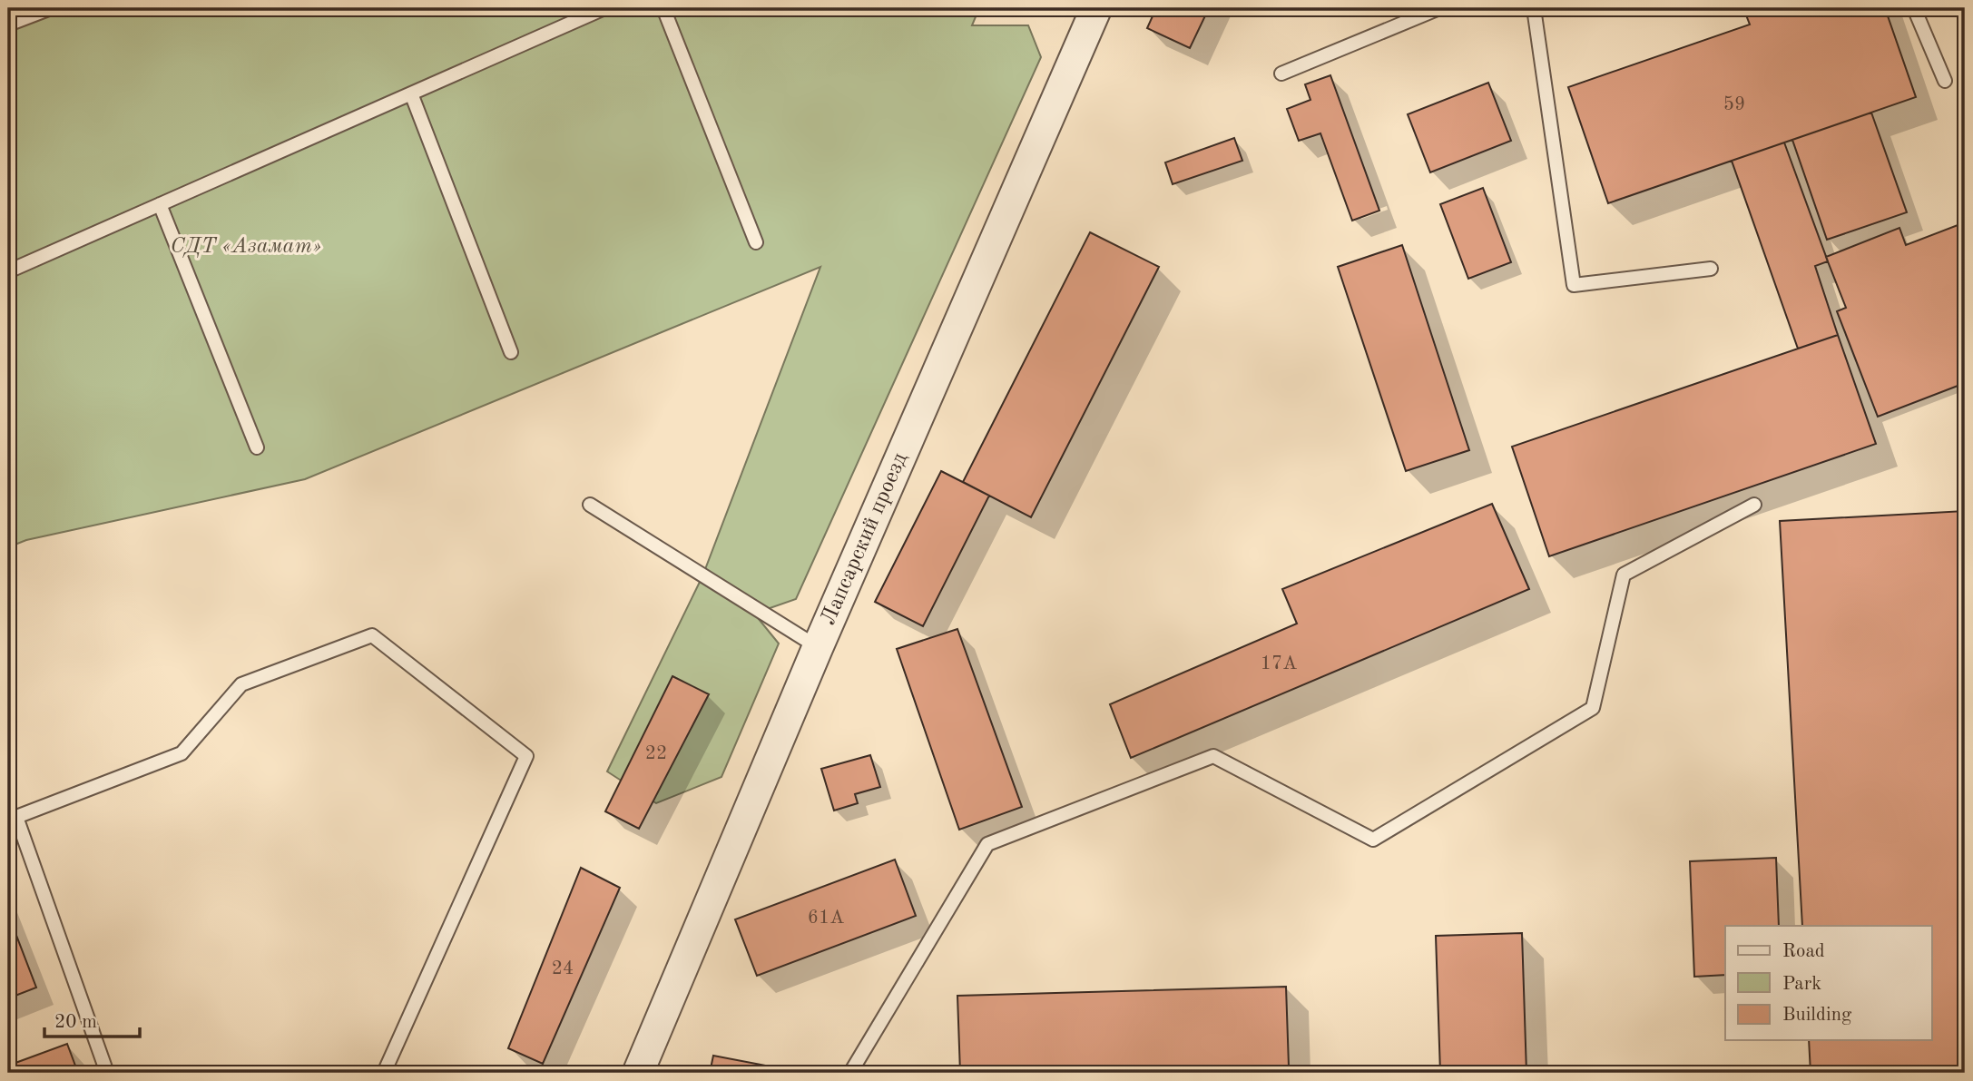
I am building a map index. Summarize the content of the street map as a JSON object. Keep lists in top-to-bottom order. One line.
{"streets":{"street":["Лапсарский проезд"]},"parks":["СДТ «Азамат»"],"house_numbers":["59","17А","22","61А","24"],"legend":["Road","Park","Building"],"scale_bar":"20 m"}
